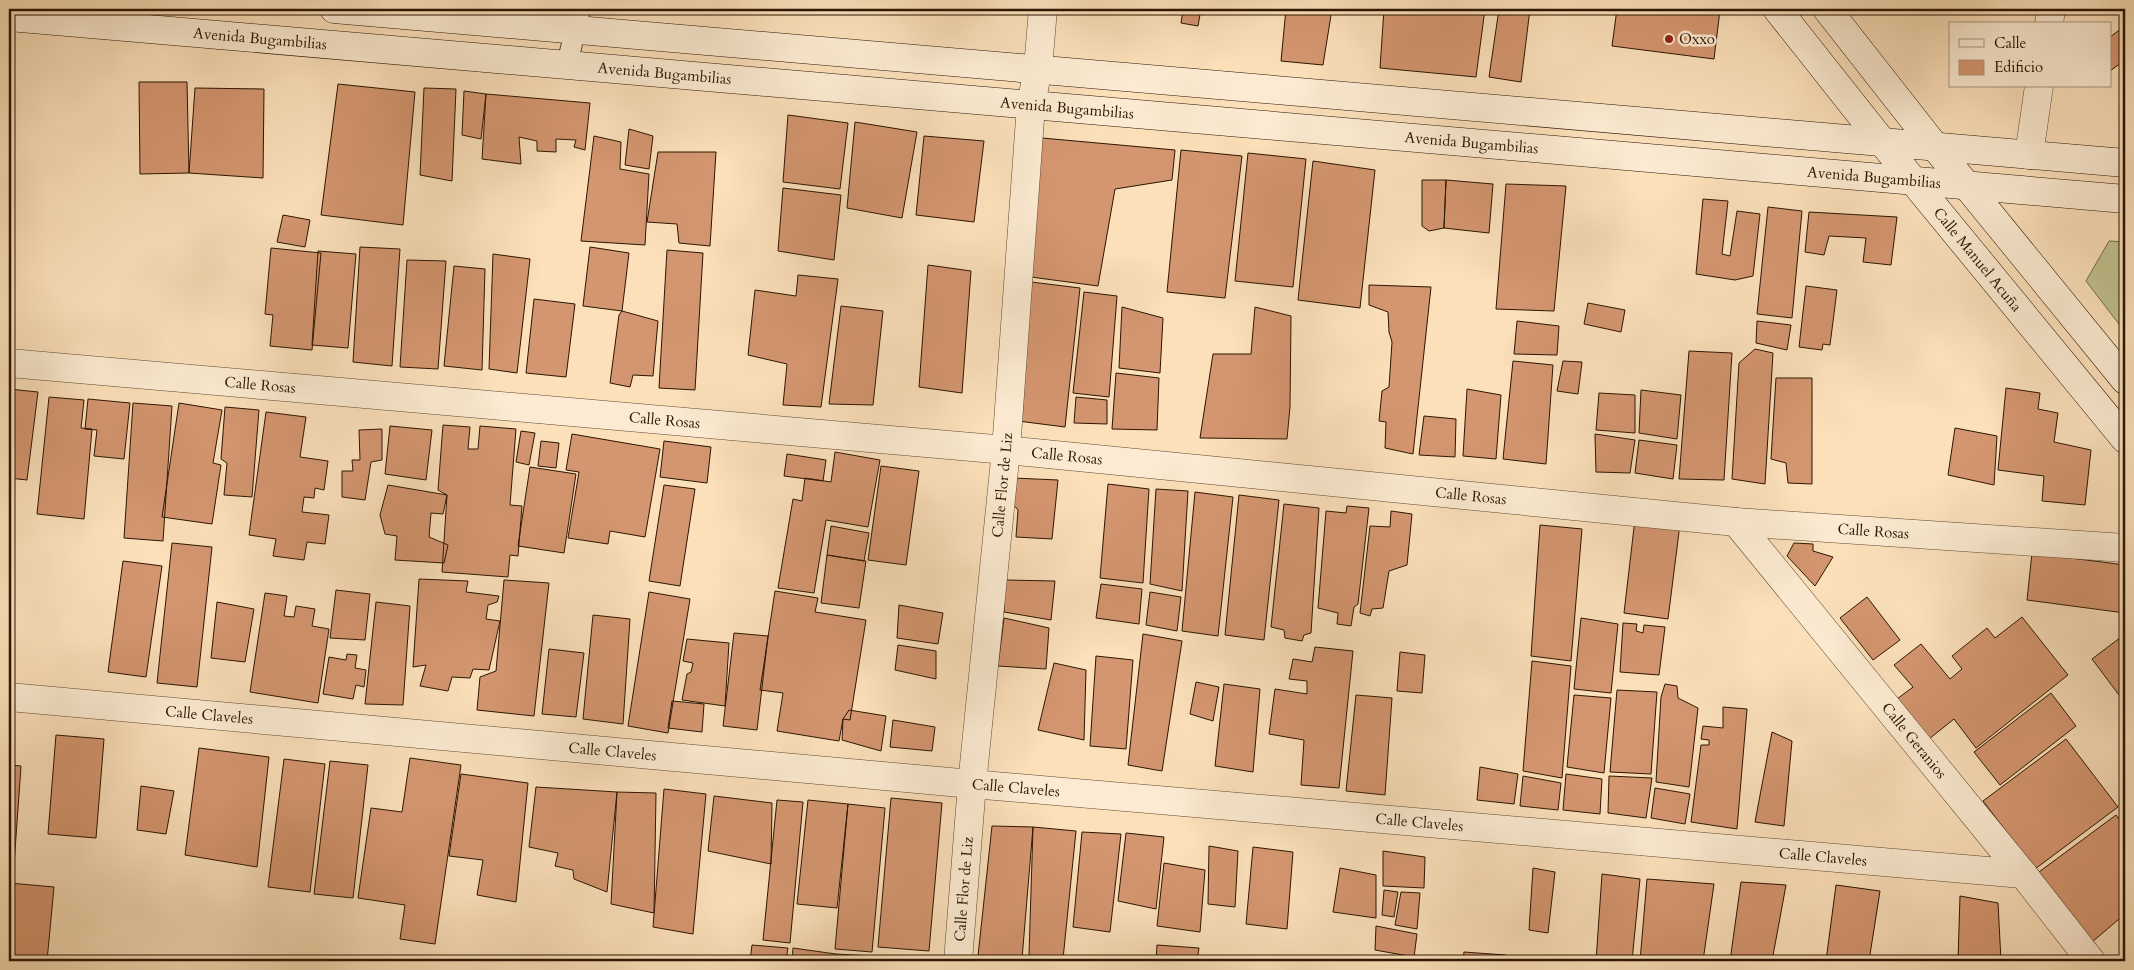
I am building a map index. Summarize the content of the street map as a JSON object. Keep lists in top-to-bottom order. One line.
{"streets":{"street":["Avenida Bugambilias","Calle Manuel Acuña","Calle Rosas","Calle Flor de Liz","Calle Claveles","Calle Geranios"]},"crossings":[["Avenida Bugambilias","Calle Manuel Acuña"],["Avenida Bugambilias","Calle Flor de Liz"],["Calle Rosas","Calle Flor de Liz"],["Calle Rosas","Calle Geranios"],["Calle Flor de Liz","Calle Claveles"],["Calle Claveles","Calle Geranios"]],"places":["Oxxo"],"legend":["Calle","Edificio"]}
